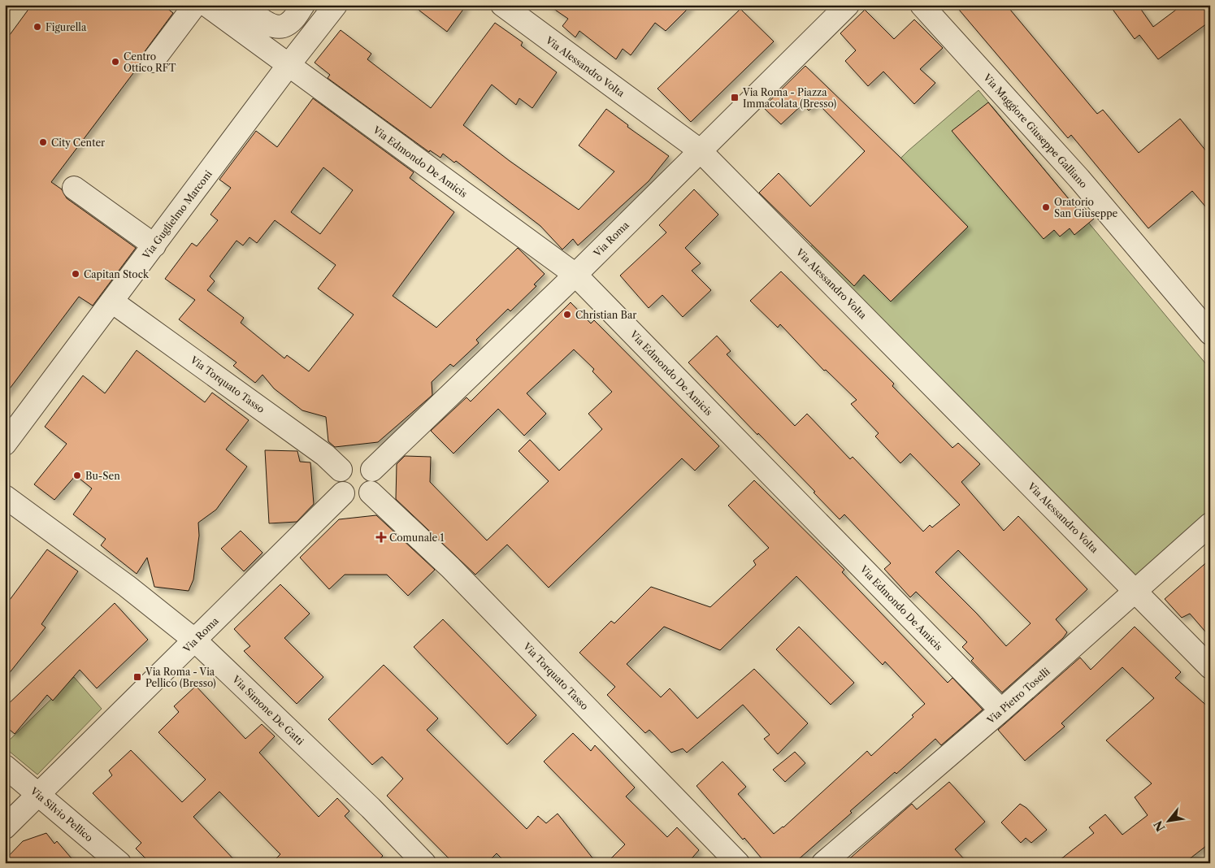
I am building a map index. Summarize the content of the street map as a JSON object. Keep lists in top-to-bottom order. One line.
{"streets":{"street":["Via Alessandro Volta","Via Maggiore Giuseppe Galliano","Via Edmondo De Amicis","Via Guglielmo Marconi","Via Roma","Via Torquato Tasso","Via Pietro Toselli","Via Simone De Gatti","Via Silvio Pellico"]},"crossings":[["Via Alessandro Volta","Via Roma"],["Via Alessandro Volta","Via Pietro Toselli"],["Via Edmondo De Amicis","Via Guglielmo Marconi"],["Via Edmondo De Amicis","Via Roma"],["Via Edmondo De Amicis","Via Pietro Toselli"],["Via Guglielmo Marconi","Via Torquato Tasso"],["Via Roma","Via Torquato Tasso"],["Via Roma","Via Simone De Gatti"],["Via Roma","Via Silvio Pellico"]],"places":{"other":["Figurella","Centro Ottico RFT","City Center","Oratorio San Giuseppe","Capitan Stock","Christian Bar","Bu-Sen"],"transit":["Via Roma - Piazza Immacolata (Bresso)","Via Roma - Via Pellico (Bresso)"],"health":["Comunale 1"]},"north":"bottom left"}
